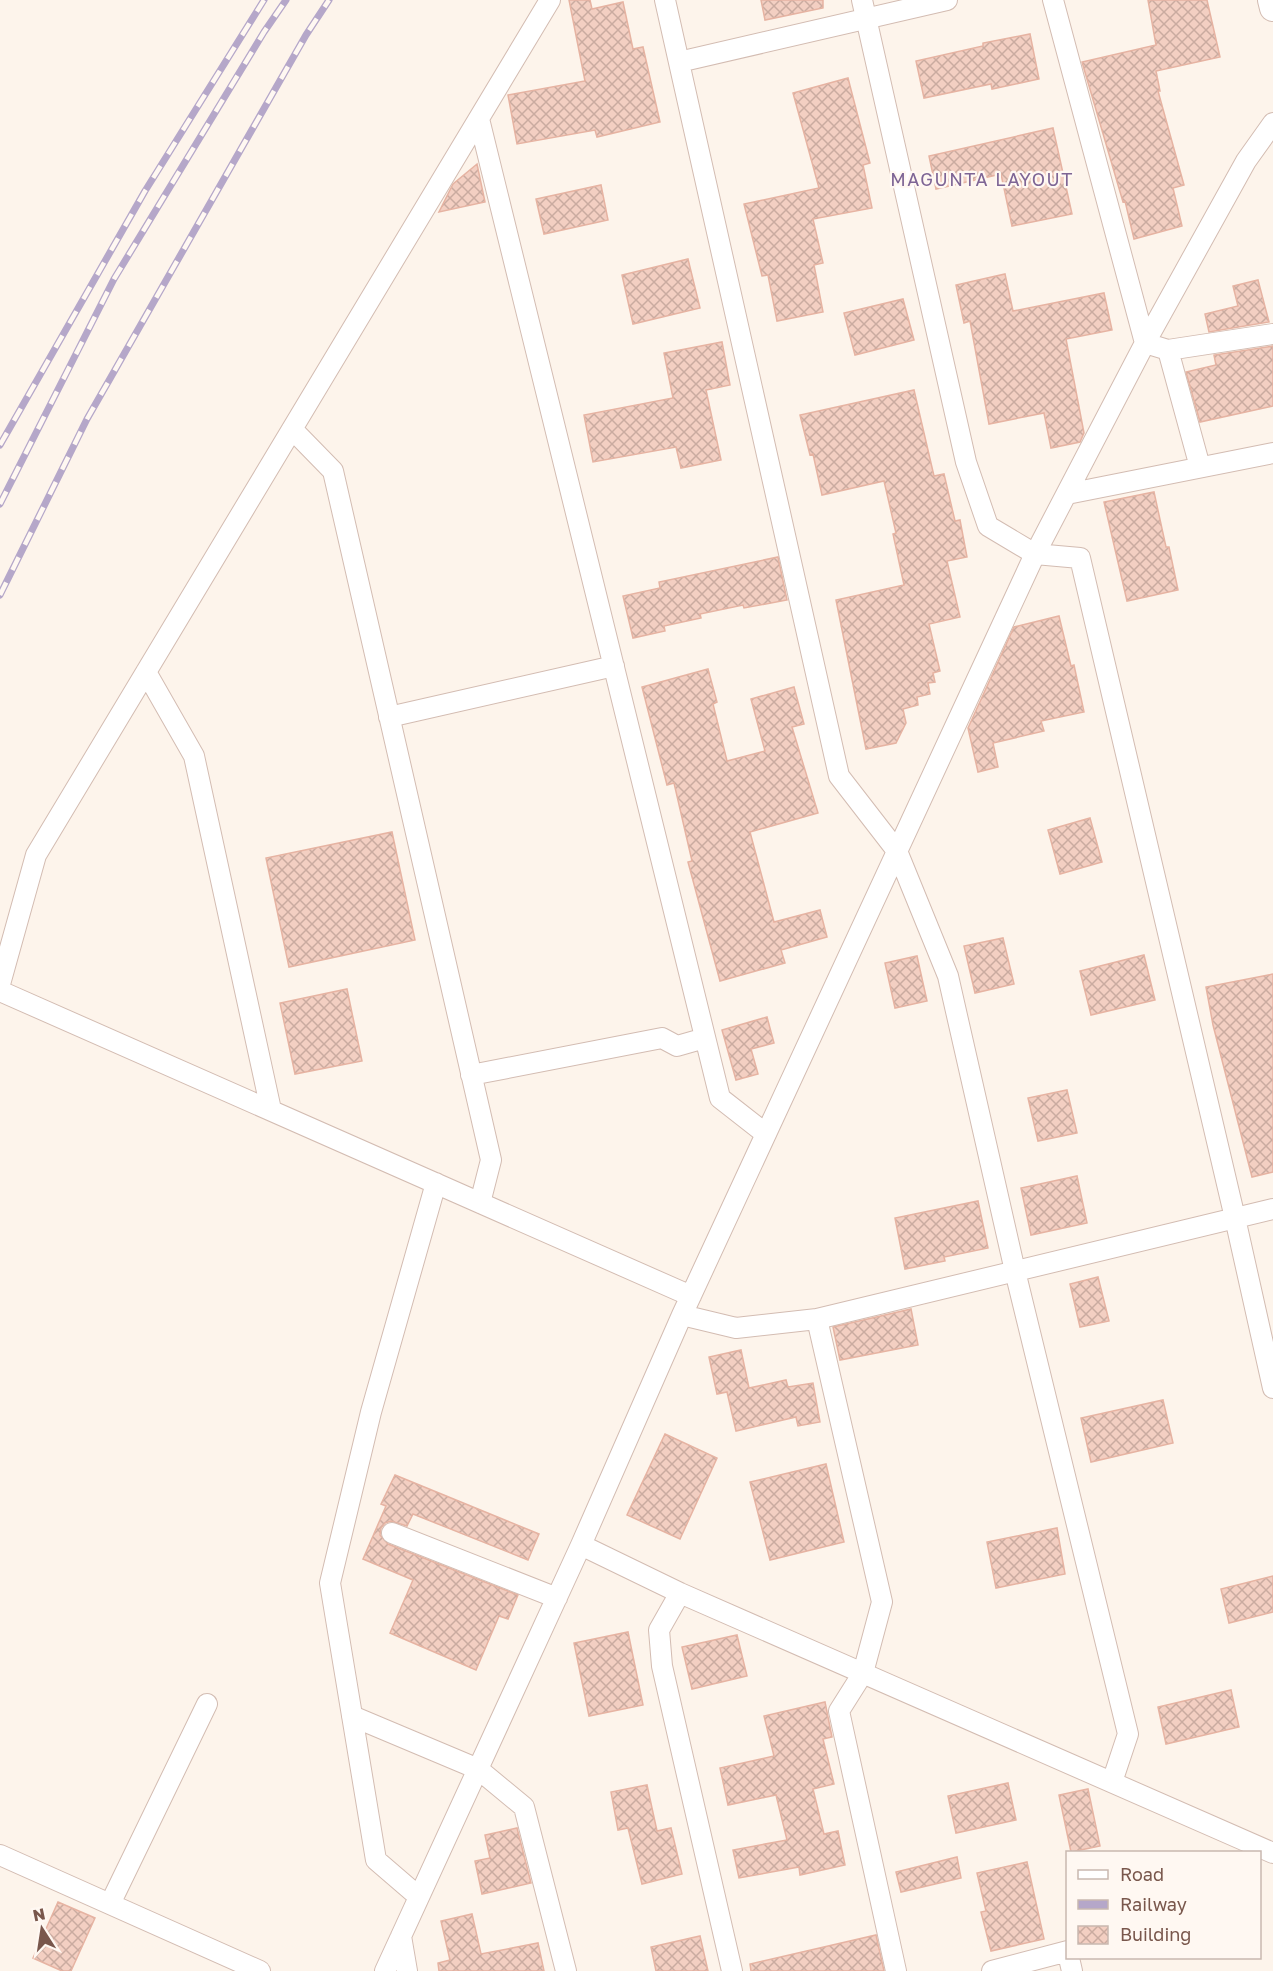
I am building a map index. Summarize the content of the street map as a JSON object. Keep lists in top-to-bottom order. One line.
{"districts":["MAGUNTA LAYOUT"],"legend":["Road","Railway","Building"],"north":"top"}
